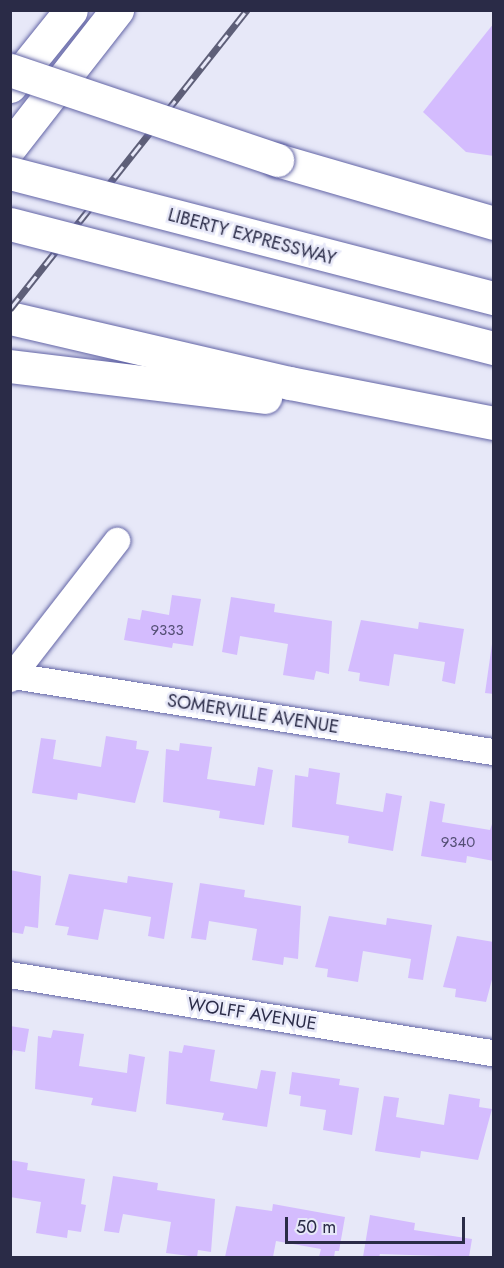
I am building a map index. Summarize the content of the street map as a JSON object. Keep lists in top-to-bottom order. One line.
{"streets":{"main road":["LIBERTY EXPRESSWAY"],"street":["SOMERVILLE AVENUE","WOLFF AVENUE"]},"house_numbers":["9333","9340"],"scale_bar":"50 m"}
